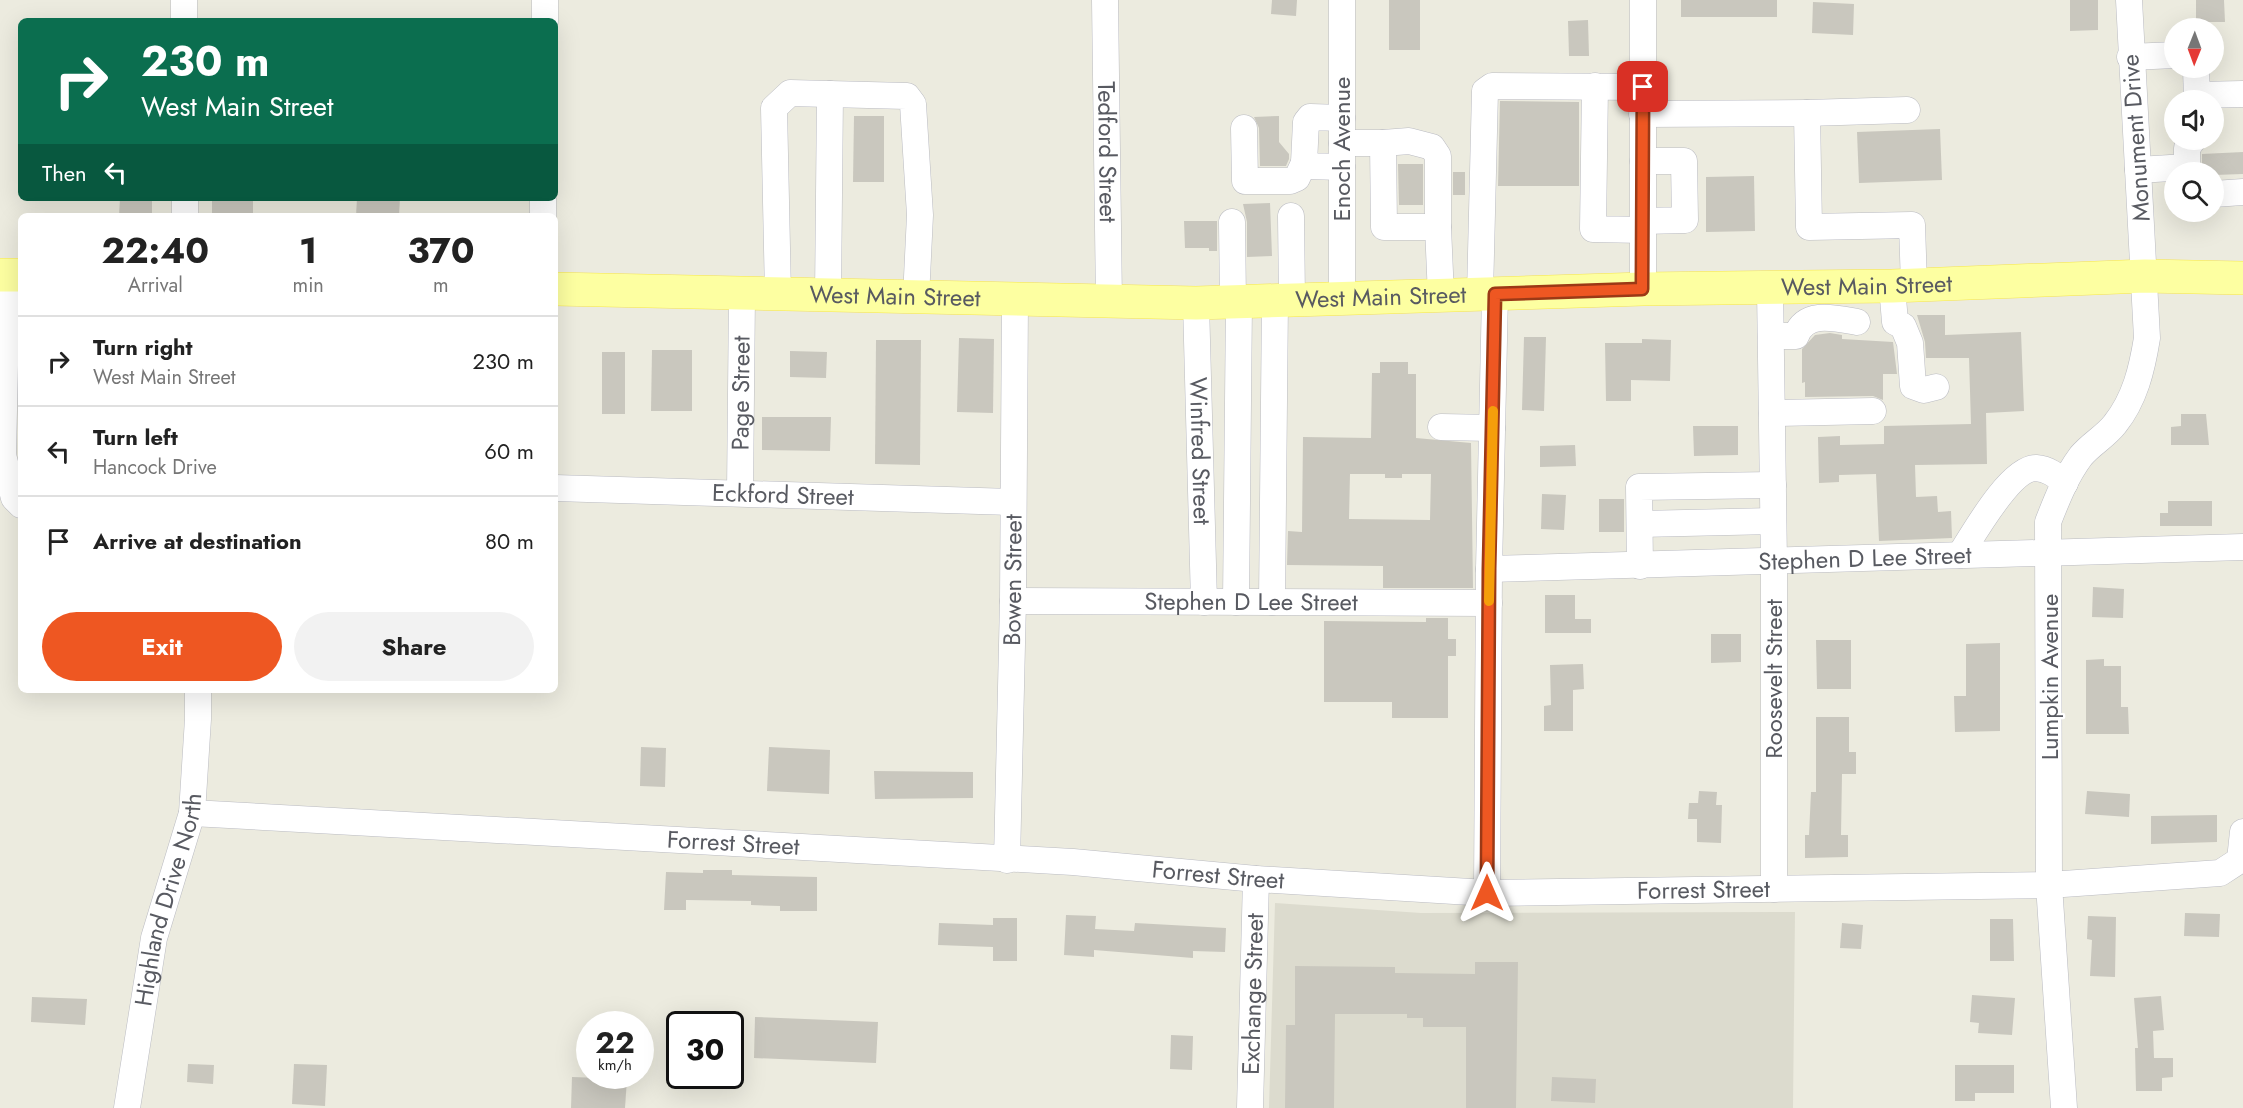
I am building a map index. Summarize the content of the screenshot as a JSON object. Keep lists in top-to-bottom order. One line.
{"streets":{"main road":["West Main Street"],"street":["Monument Drive","Enoch Avenue","Tedford Street","Page Street","Winfred Street","Eckford Street","Stephen D Lee Street","Bowen Street","Lumpkin Avenue","Roosevelt Street","Forrest Street","Highland Drive North","Exchange Street"]},"crossings":[["Monument Drive","West Main Street"],["Monument Drive","Lumpkin Avenue"],["Enoch Avenue","West Main Street"],["Tedford Street","West Main Street"],["West Main Street","Page Street"],["West Main Street","Winfred Street"],["West Main Street","Bowen Street"],["West Main Street","Lumpkin Avenue"],["West Main Street","Roosevelt Street"],["Page Street","Eckford Street"],["Winfred Street","Stephen D Lee Street"],["Eckford Street","Bowen Street"],["Stephen D Lee Street","Bowen Street"],["Stephen D Lee Street","Lumpkin Avenue"],["Stephen D Lee Street","Roosevelt Street"],["Bowen Street","Forrest Street"],["Lumpkin Avenue","Forrest Street"],["Roosevelt Street","Forrest Street"],["Forrest Street","Highland Drive North"],["Forrest Street","Exchange Street"]],"north":"bottom","page":{"turn":["230 m","West Main Street"],"then":"Then","eta":["22:40","Arrival","1","min","370","m"],"list":[{"name":"Turn right","note":"West Main Street","value":"230 m"},{"name":"Turn left","note":"Hancock Drive","value":"60 m"},{"name":"Arrive at destination","value":"80 m"}],"buttons":["Exit","Share"],"speed":"22 km/h","limit":"30"}}
